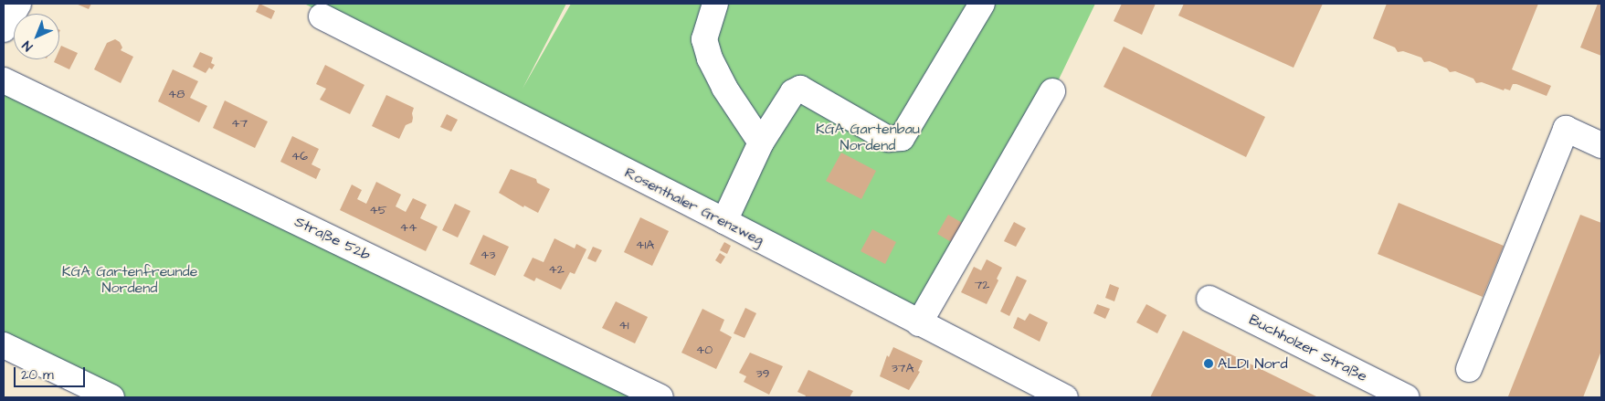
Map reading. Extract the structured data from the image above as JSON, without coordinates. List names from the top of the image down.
{
  "streets": {
    "street": ["Rosenthaler Grenzweg", "Straße 52b", "Buchholzer Straße"]
  },
  "parks": ["KGA Gartenbau Nordend", "KGA Gartenfreunde Nordend"],
  "places": ["ALDI Nord"],
  "house_numbers": [
    "48",
    "47",
    "46",
    "45",
    "44",
    "41A",
    "43",
    "42",
    "72",
    "41",
    "40",
    "37A",
    "39"
  ],
  "scale_bar": "20 m",
  "north": "bottom left"
}
